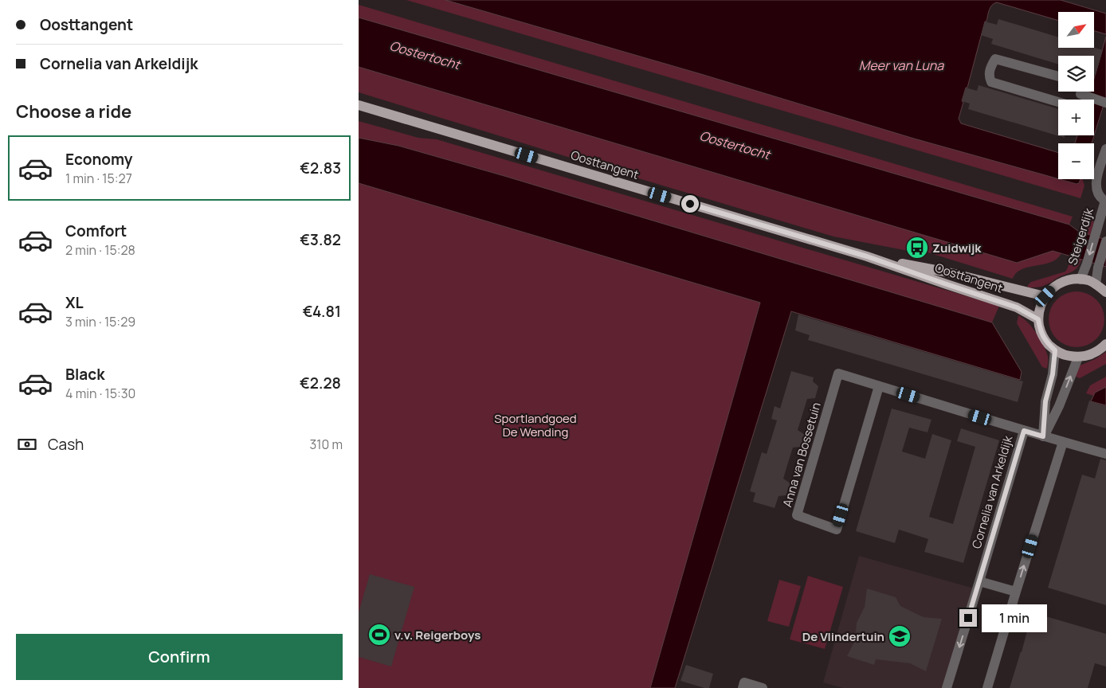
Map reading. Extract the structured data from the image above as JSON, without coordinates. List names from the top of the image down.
{
  "streets": {
    "main road": ["Oosttangent"],
    "street": ["Steigerdijk", "Anna van Bossetuin", "Cornelia van Arkeldijk"]
  },
  "crossings": [
    ["Anna van Bossetuin", "Cornelia van Arkeldijk"]
  ],
  "water": ["Oostertocht", "Meer van Luna"],
  "parks": ["Sportlandgoed De Wending"],
  "places": {
    "bus stop": ["Zuidwijk"],
    "sports": ["v.v. Reigerboys"],
    "school or university": ["De Vlindertuin"]
  },
  "north": "top right",
  "page": {
    "banner": ["Oosttangent", "Cornelia van Arkeldijk"],
    "map_buttons": ["+", "−"],
    "heading": "Choose a ride",
    "list": [
      {
        "name": "Economy",
        "note": "1 min · 15:27",
        "value": "€2.83"
      },
      {
        "name": "Comfort",
        "note": "2 min · 15:28",
        "value": "€3.82"
      },
      {
        "name": "XL",
        "note": "3 min · 15:29",
        "value": "€4.81"
      },
      {
        "name": "Black",
        "note": "4 min · 15:30",
        "value": "€2.28"
      }
    ],
    "pay": ["Cash", "310 m"],
    "bubble": "1 min",
    "buttons": "Confirm"
  }
}
